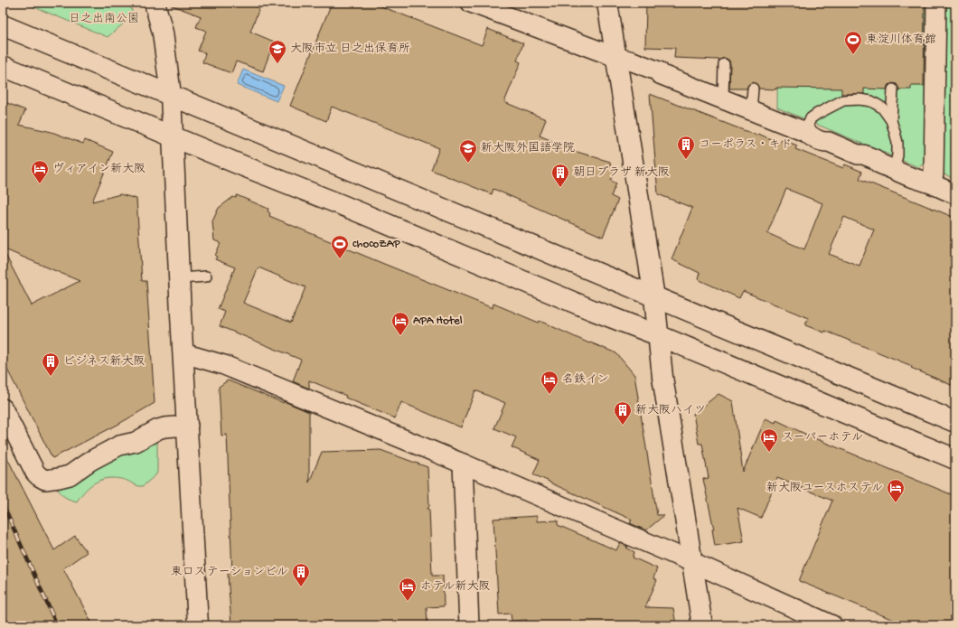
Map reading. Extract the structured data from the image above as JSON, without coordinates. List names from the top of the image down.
{
  "parks": ["日之出南公園"],
  "places": {
    "sports": ["東淀川体育館", "chocoZAP"],
    "school or university": ["大阪市立 日之出保育所", "新大阪外国語学院"],
    "building": [
      "コーポラス・キド",
      "朝日プラザ 新大阪",
      "ビジネス新大阪",
      "新大阪ハイツ",
      "東口ステーションビル"
    ],
    "hotel": [
      "ヴィアイン新大阪",
      "APA Hotel",
      "名鉄イン",
      "スーパーホテル",
      "新大阪ユースホステル",
      "ホテル新大阪"
    ]
  }
}
